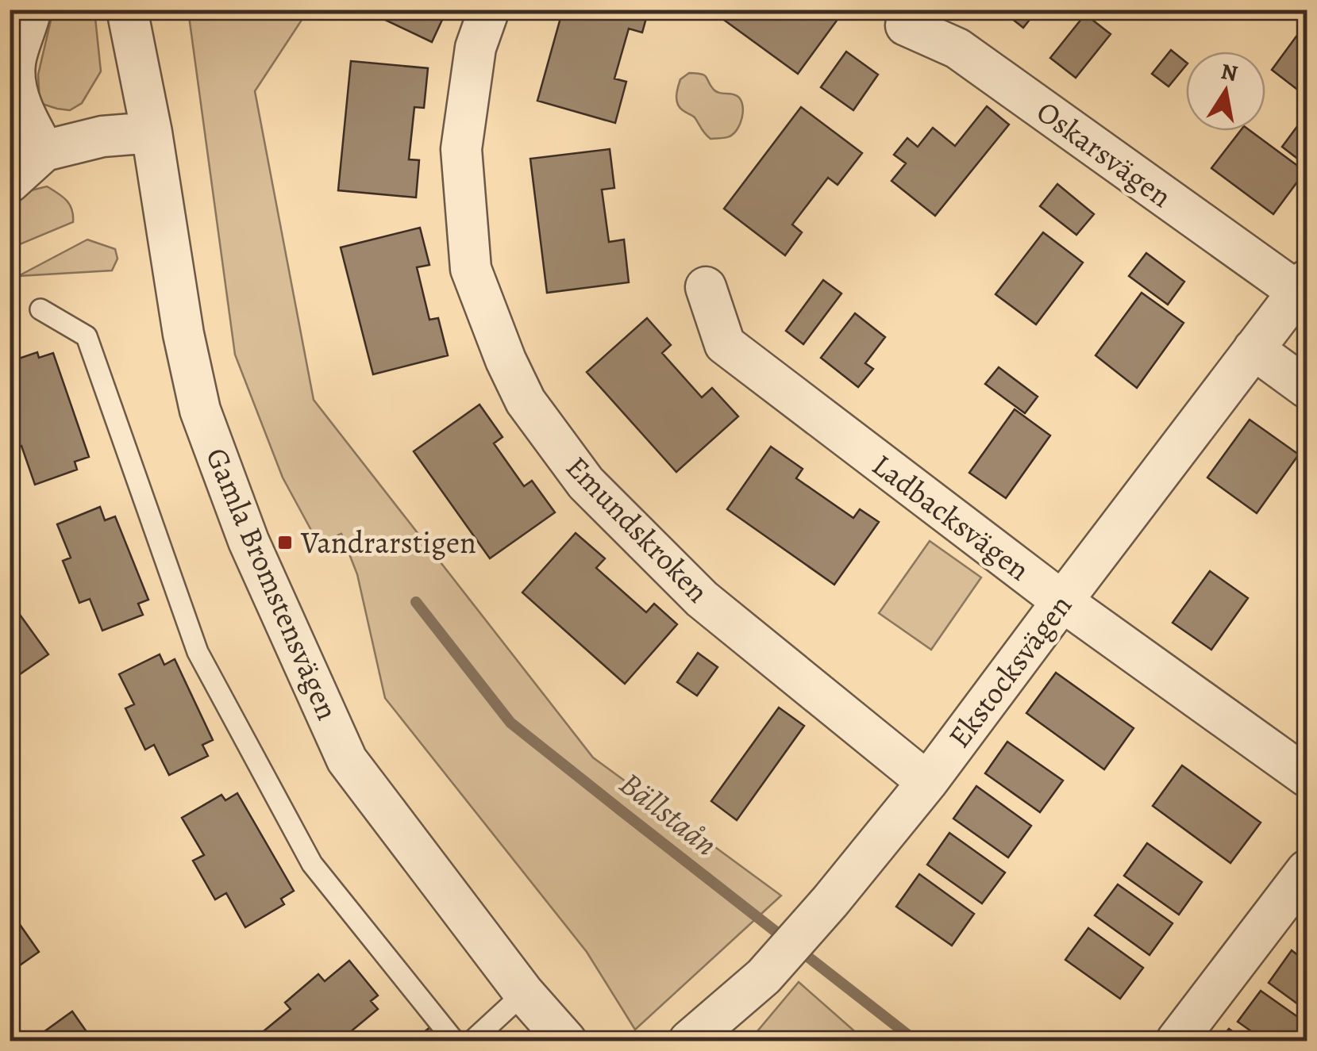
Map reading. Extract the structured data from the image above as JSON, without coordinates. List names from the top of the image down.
{
  "streets": {
    "street": [
      "Oskarsvägen",
      "Ladbacksvägen",
      "Emundskroken",
      "Gamla Bromstensvägen",
      "Ekstocksvägen"
    ]
  },
  "crossings": [
    ["Oskarsvägen", "Ekstocksvägen"],
    ["Ladbacksvägen", "Ekstocksvägen"],
    ["Emundskroken", "Ekstocksvägen"]
  ],
  "water": ["Bällstaån"],
  "places": {
    "transit": ["Vandrarstigen"]
  },
  "north": "top"
}
